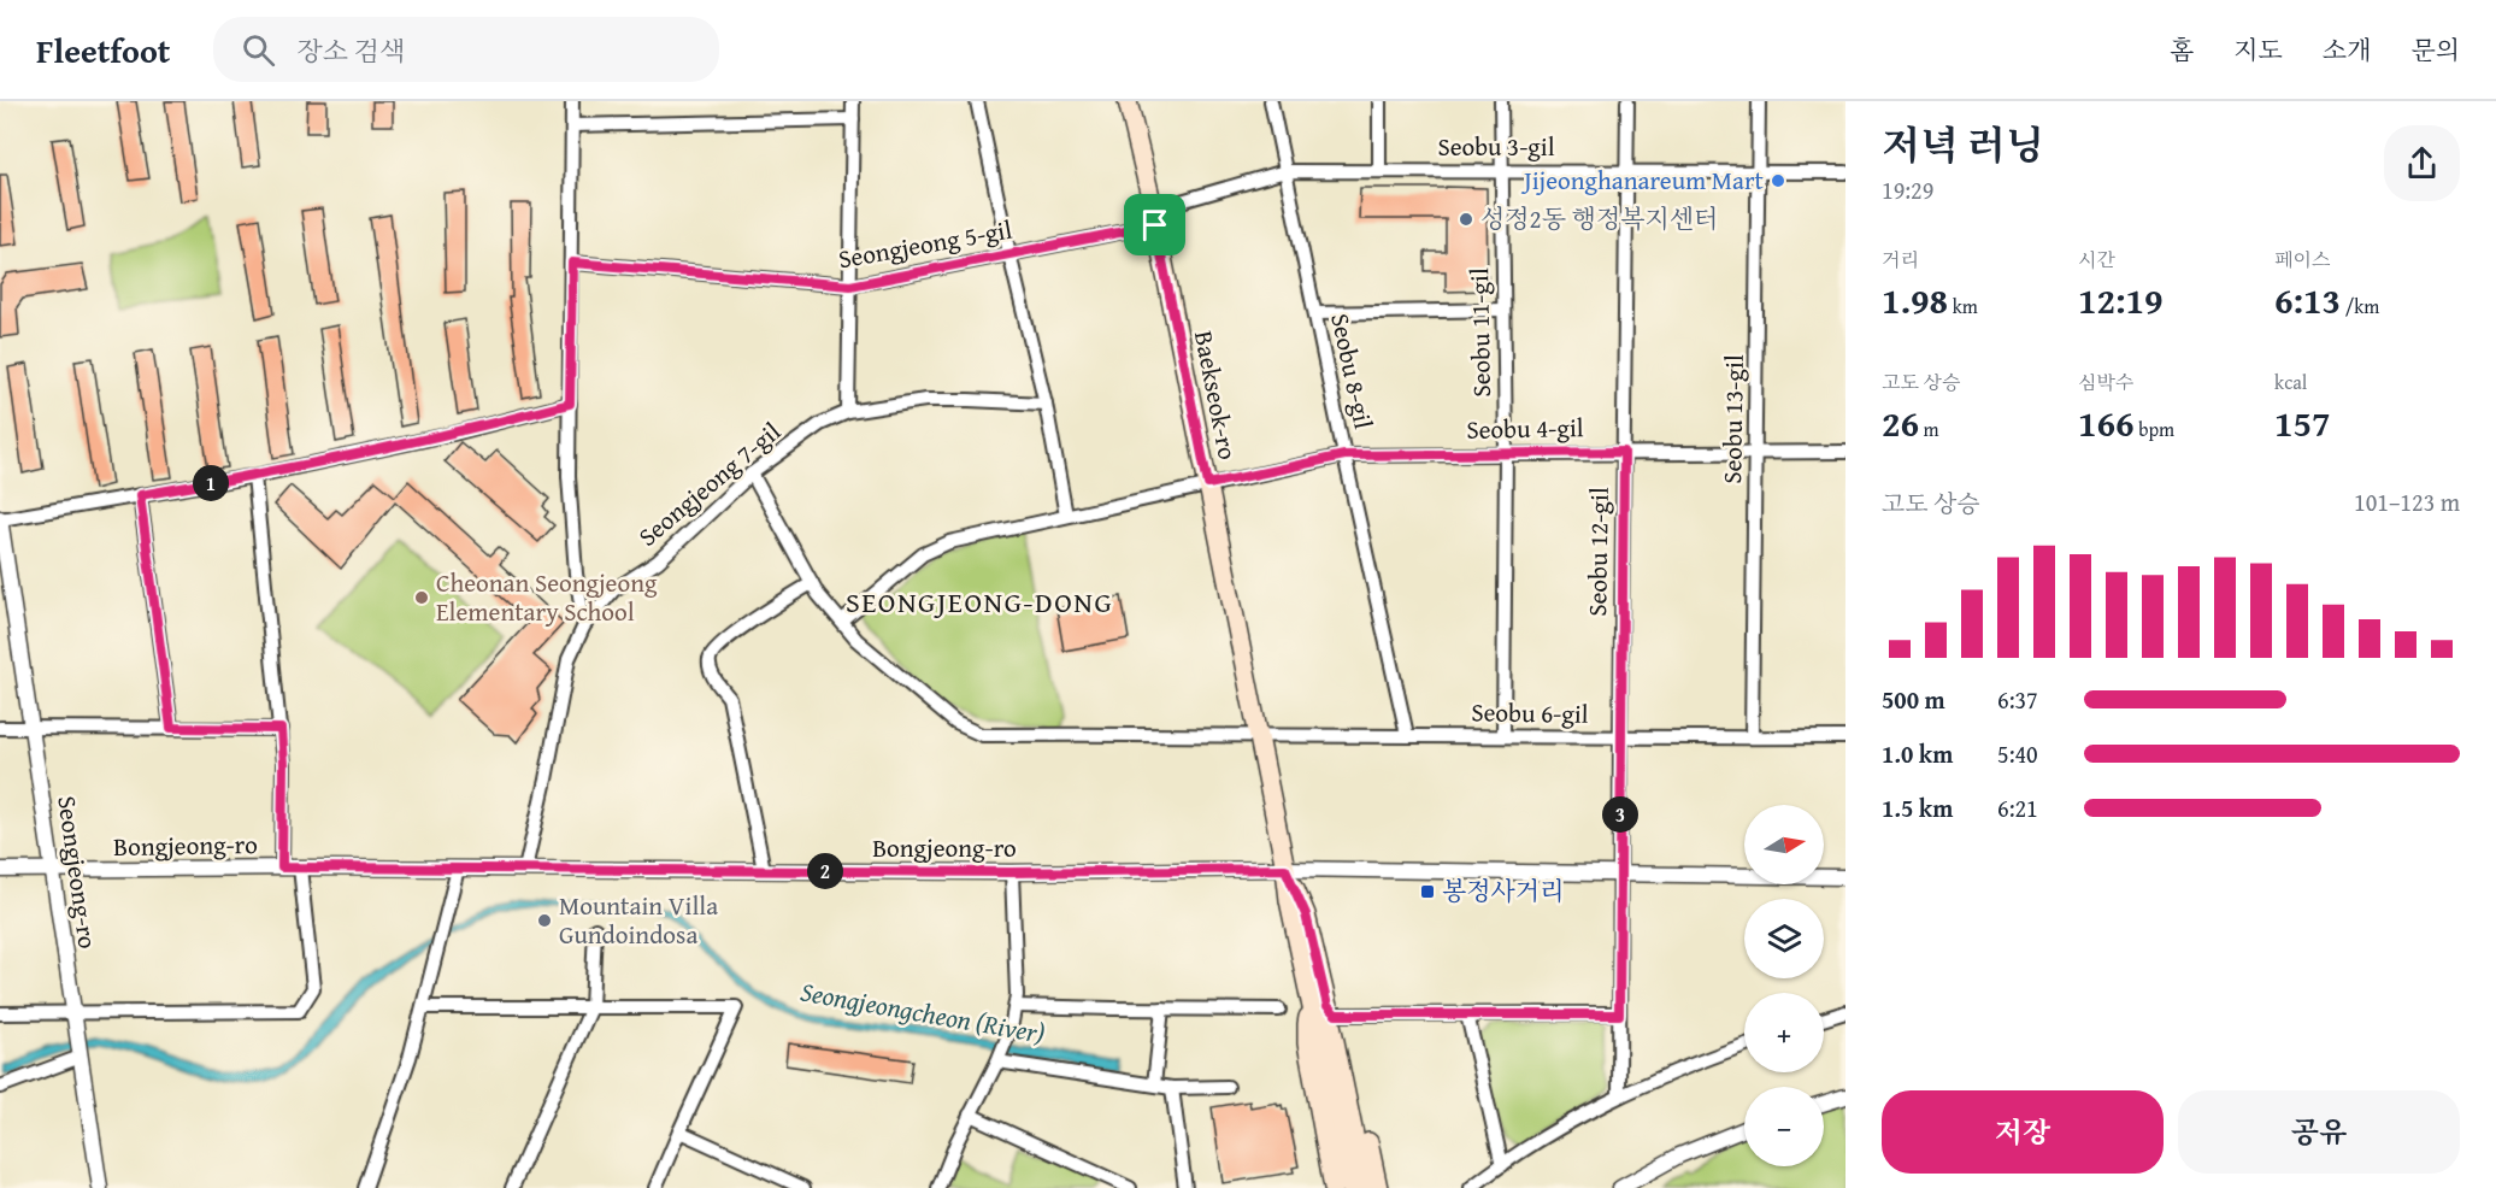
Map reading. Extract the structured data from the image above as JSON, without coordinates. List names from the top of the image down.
{
  "streets": {
    "main road": ["Baekseok-ro"],
    "street": [
      "Seobu 3-gil",
      "Seongjeong 5-gil",
      "Seobu 11-gil",
      "Seobu 8-gil",
      "Seobu 13-gil",
      "Seobu 4-gil",
      "Seongjeong 7-gil",
      "Seobu 12-gil",
      "Seobu 6-gil",
      "Bongjeong-ro",
      "Seongjeong-ro"
    ]
  },
  "crossings": [
    ["Seobu 3-gil", "Seongjeong 5-gil"],
    ["Seobu 3-gil", "Seobu 11-gil"],
    ["Seobu 3-gil", "Seobu 8-gil"],
    ["Seobu 3-gil", "Baekseok-ro"],
    ["Seobu 3-gil", "Seobu 13-gil"],
    ["Seobu 3-gil", "Seobu 12-gil"],
    ["Seongjeong 5-gil", "Baekseok-ro"],
    ["Seobu 11-gil", "Seobu 4-gil"],
    ["Seobu 11-gil", "Seobu 6-gil"],
    ["Seobu 8-gil", "Seobu 4-gil"],
    ["Seobu 8-gil", "Seobu 6-gil"],
    ["Baekseok-ro", "Seobu 4-gil"],
    ["Baekseok-ro", "Seobu 6-gil"],
    ["Baekseok-ro", "Bongjeong-ro"],
    ["Seobu 13-gil", "Seobu 4-gil"],
    ["Seobu 13-gil", "Seobu 6-gil"],
    ["Seobu 4-gil", "Seobu 12-gil"],
    ["Seobu 4-gil", "Seobu 6-gil"],
    ["Seongjeong 7-gil", "Seobu 6-gil"],
    ["Seongjeong 7-gil", "Bongjeong-ro"],
    ["Seobu 12-gil", "Seobu 6-gil"],
    ["Seobu 12-gil", "Bongjeong-ro"],
    ["Bongjeong-ro", "Seongjeong-ro"]
  ],
  "districts": ["SEONGJEONG-DONG"],
  "water": ["Seongjeongcheon (River)"],
  "places": {
    "other": [
      "Jijeonghanareum Mart",
      "성정2동 행정복지센터",
      "Cheonan Seongjeong Elementary School",
      "Mountain Villa Gundoindosa"
    ],
    "transit": ["봉정사거리"]
  },
  "north": "right",
  "page": {
    "header": "Fleetfoot",
    "search": "장소 검색",
    "nav": [
      "홈",
      "지도",
      "소개",
      "문의"
    ],
    "heading": ["저녁 러닝", "19:29"],
    "stats": [
      ["거리", "1.98 km"],
      ["시간", "12:19"],
      ["페이스", "6:13 /km"],
      ["고도 상승", "26 m"],
      ["심박수", "166 bpm"],
      ["kcal", "157"]
    ],
    "pins": ["1", "3", "2"],
    "chart": ["고도 상승", "101–123 m"],
    "list": [
      {
        "name": "500 m",
        "note": "6:37"
      },
      {
        "name": "1.0 km",
        "note": "5:40"
      },
      {
        "name": "1.5 km",
        "note": "6:21"
      }
    ],
    "map_buttons": ["+", "−"],
    "buttons": ["저장", "공유"]
  }
}
